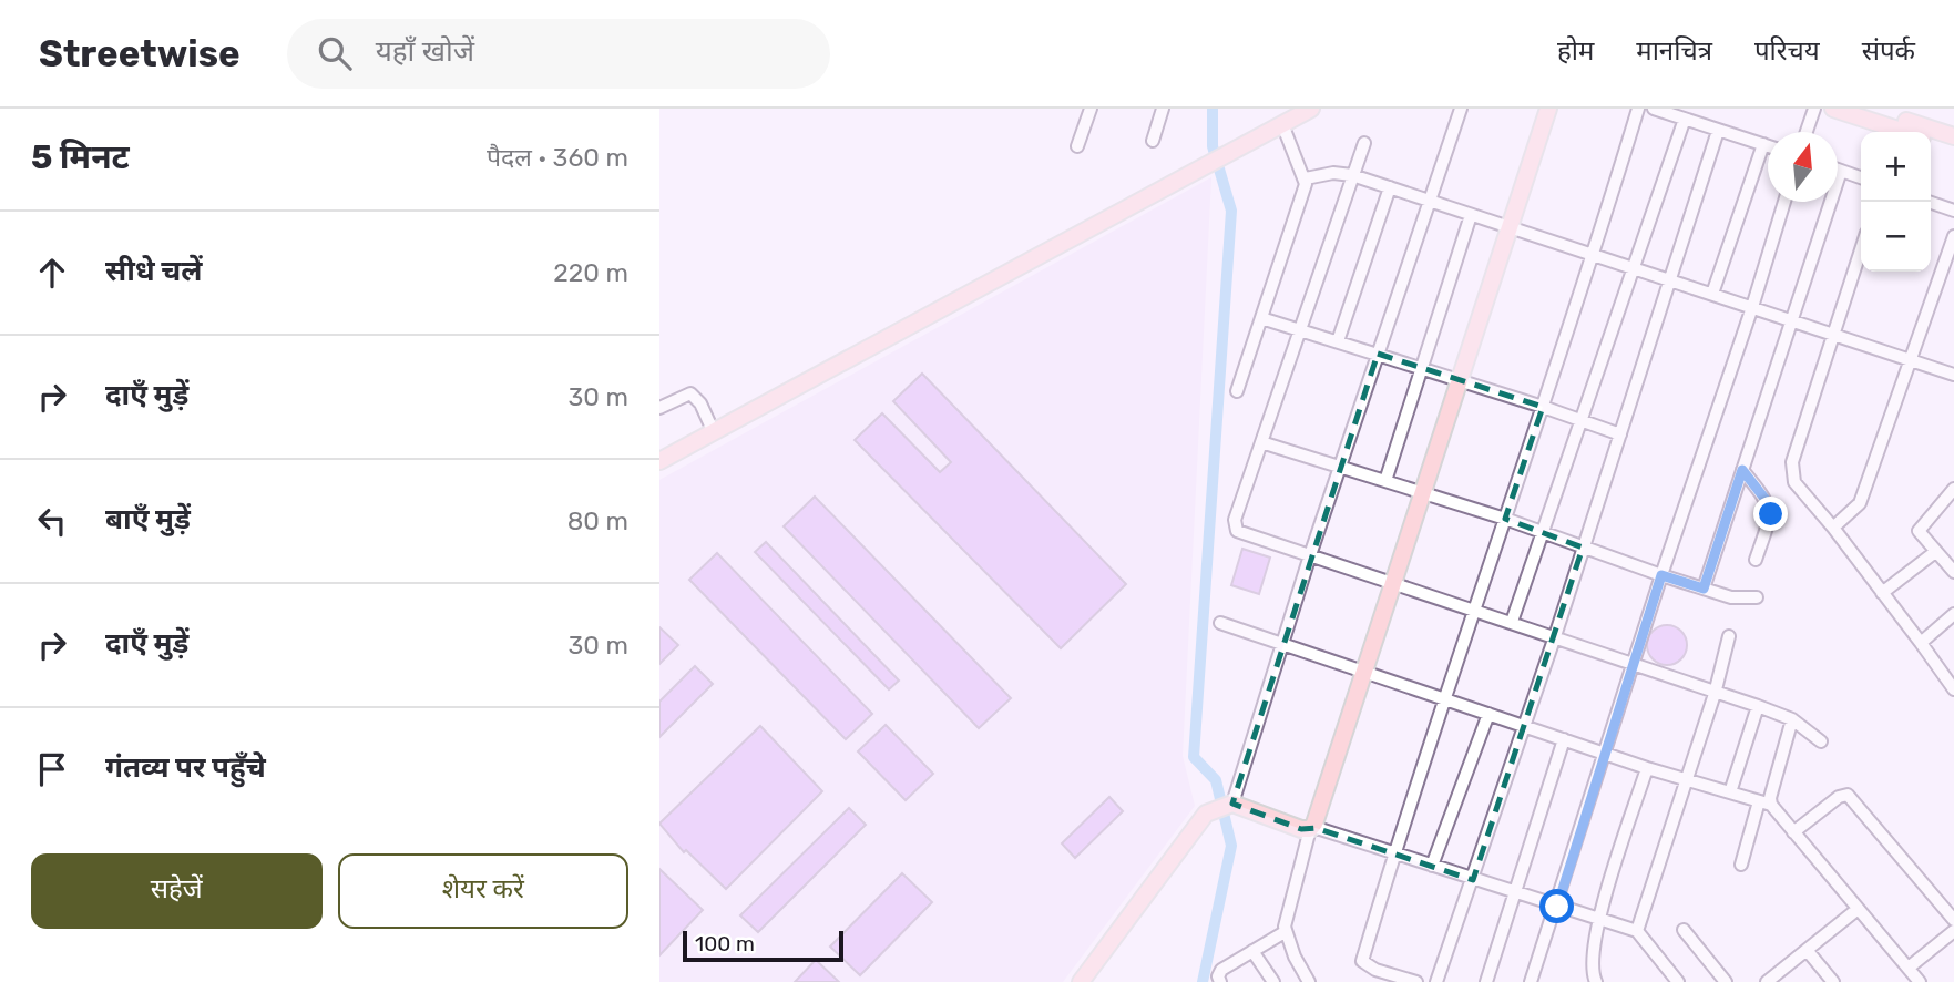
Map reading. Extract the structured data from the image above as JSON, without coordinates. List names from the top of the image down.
{
  "scale_bar": "100 m",
  "north": "top",
  "page": {
    "header": "Streetwise",
    "search": "यहाँ खोजें",
    "nav": [
      "होम",
      "मानचित्र",
      "परिचय",
      "संपर्क"
    ],
    "heading": ["5 मिनट", "पैदल · 360 m"],
    "map_buttons": ["+", "−"],
    "list": [
      ["सीधे चलें", "220 m"],
      ["दाएँ मुड़ें", "30 m"],
      ["बाएँ मुड़ें", "80 m"],
      ["दाएँ मुड़ें", "30 m"],
      "गंतव्य पर पहुँचे"
    ],
    "buttons": ["सहेजें", "शेयर करें"],
    "scale": "100 m"
  }
}
